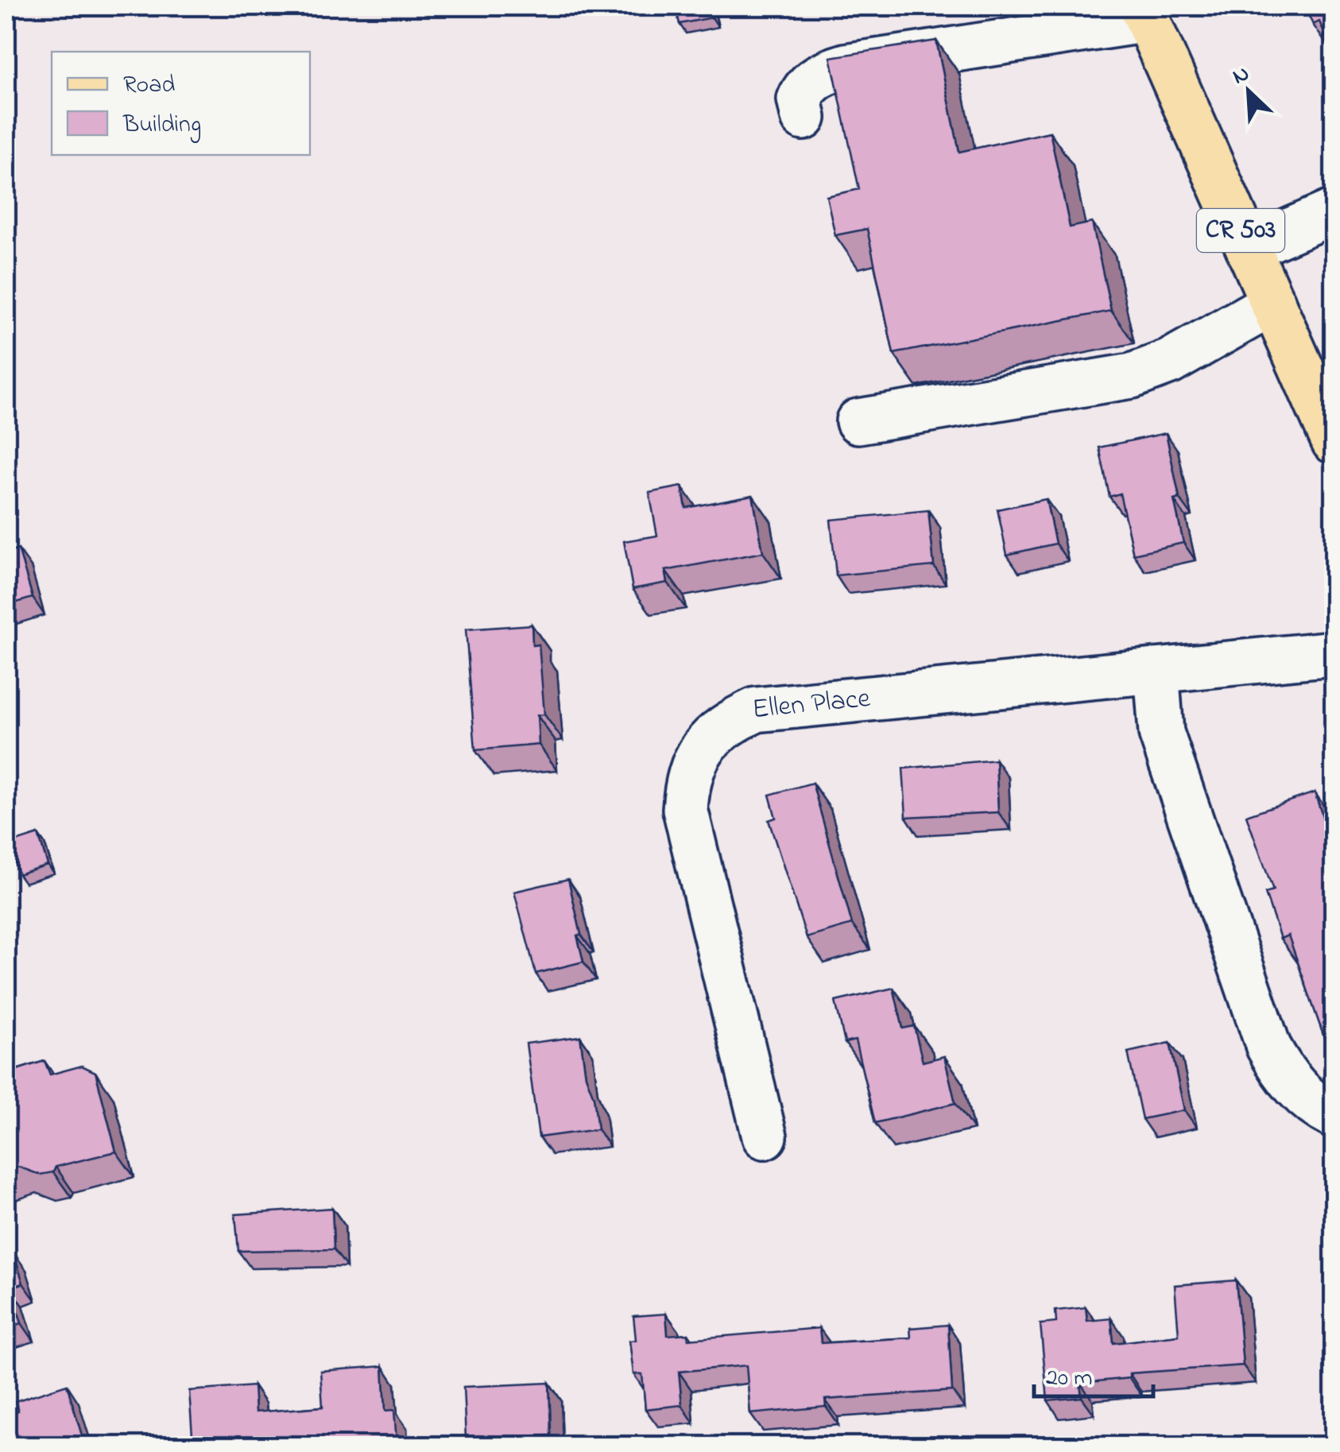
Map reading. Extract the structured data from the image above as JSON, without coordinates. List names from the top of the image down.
{
  "streets": {
    "main road": ["CR 503"],
    "street": ["Ellen Place"]
  },
  "legend": ["Road", "Building"],
  "scale_bar": "20 m",
  "north": "top left"
}
